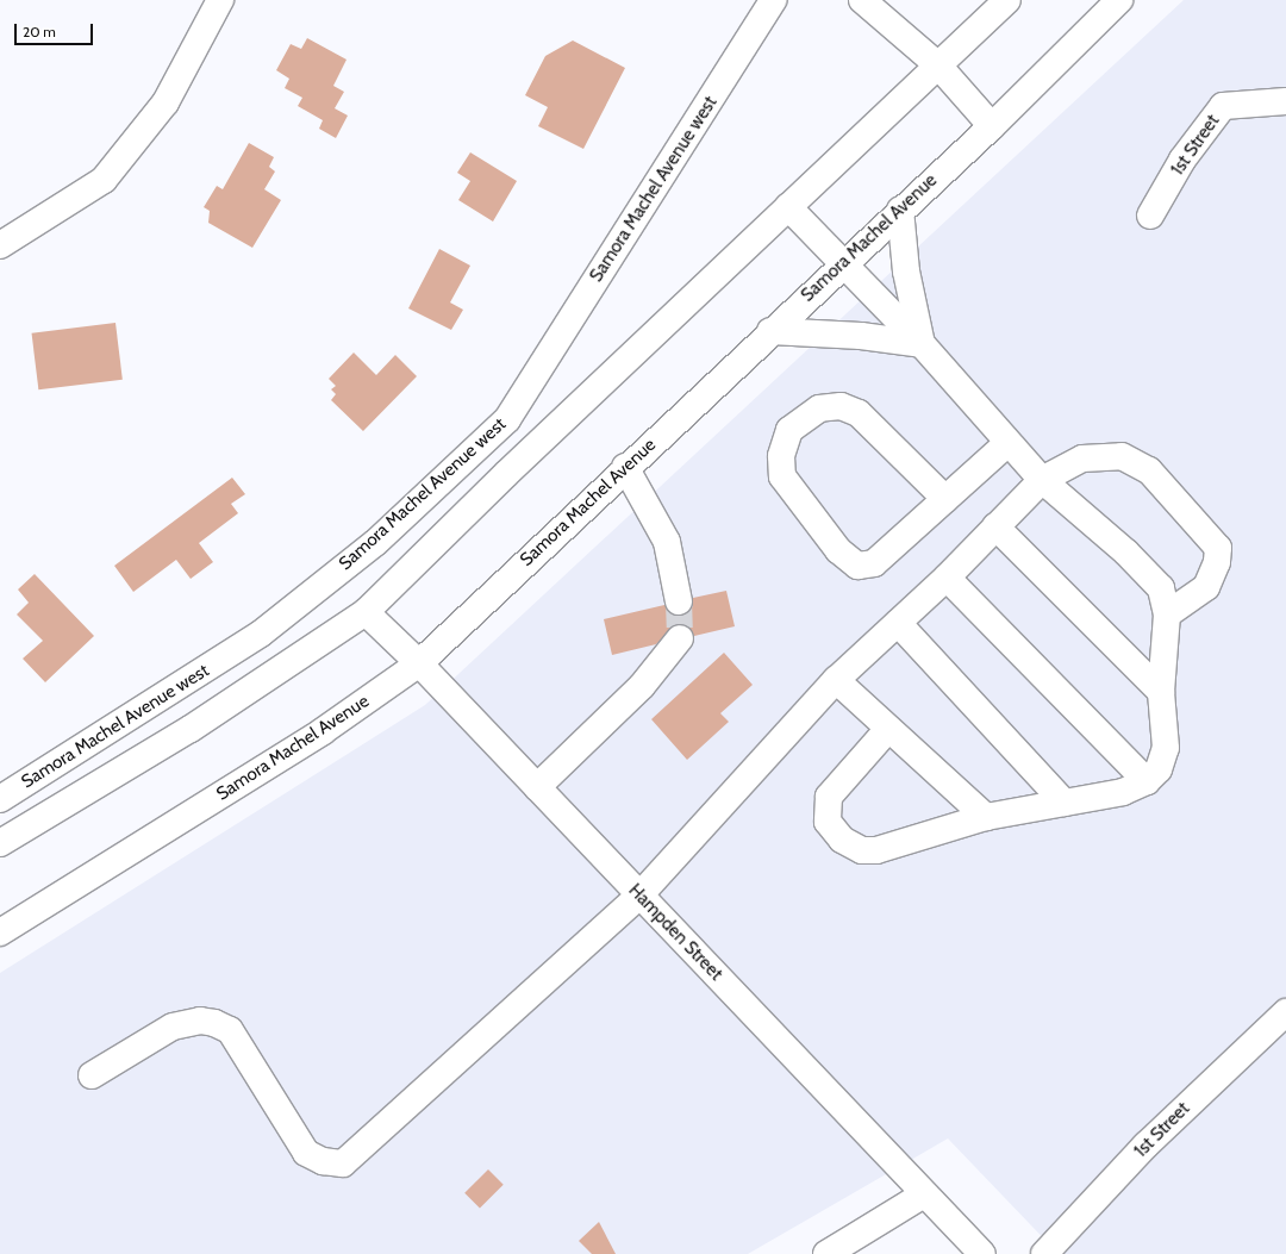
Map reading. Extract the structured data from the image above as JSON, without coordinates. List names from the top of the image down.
{
  "streets": {
    "main road": [
      "1st Street",
      "Samora Machel Avenue west",
      "Samora Machel Avenue",
      "Hampden Street"
    ]
  },
  "crossings": [
    ["Samora Machel Avenue", "Hampden Street"]
  ],
  "scale_bar": "20 m"
}
